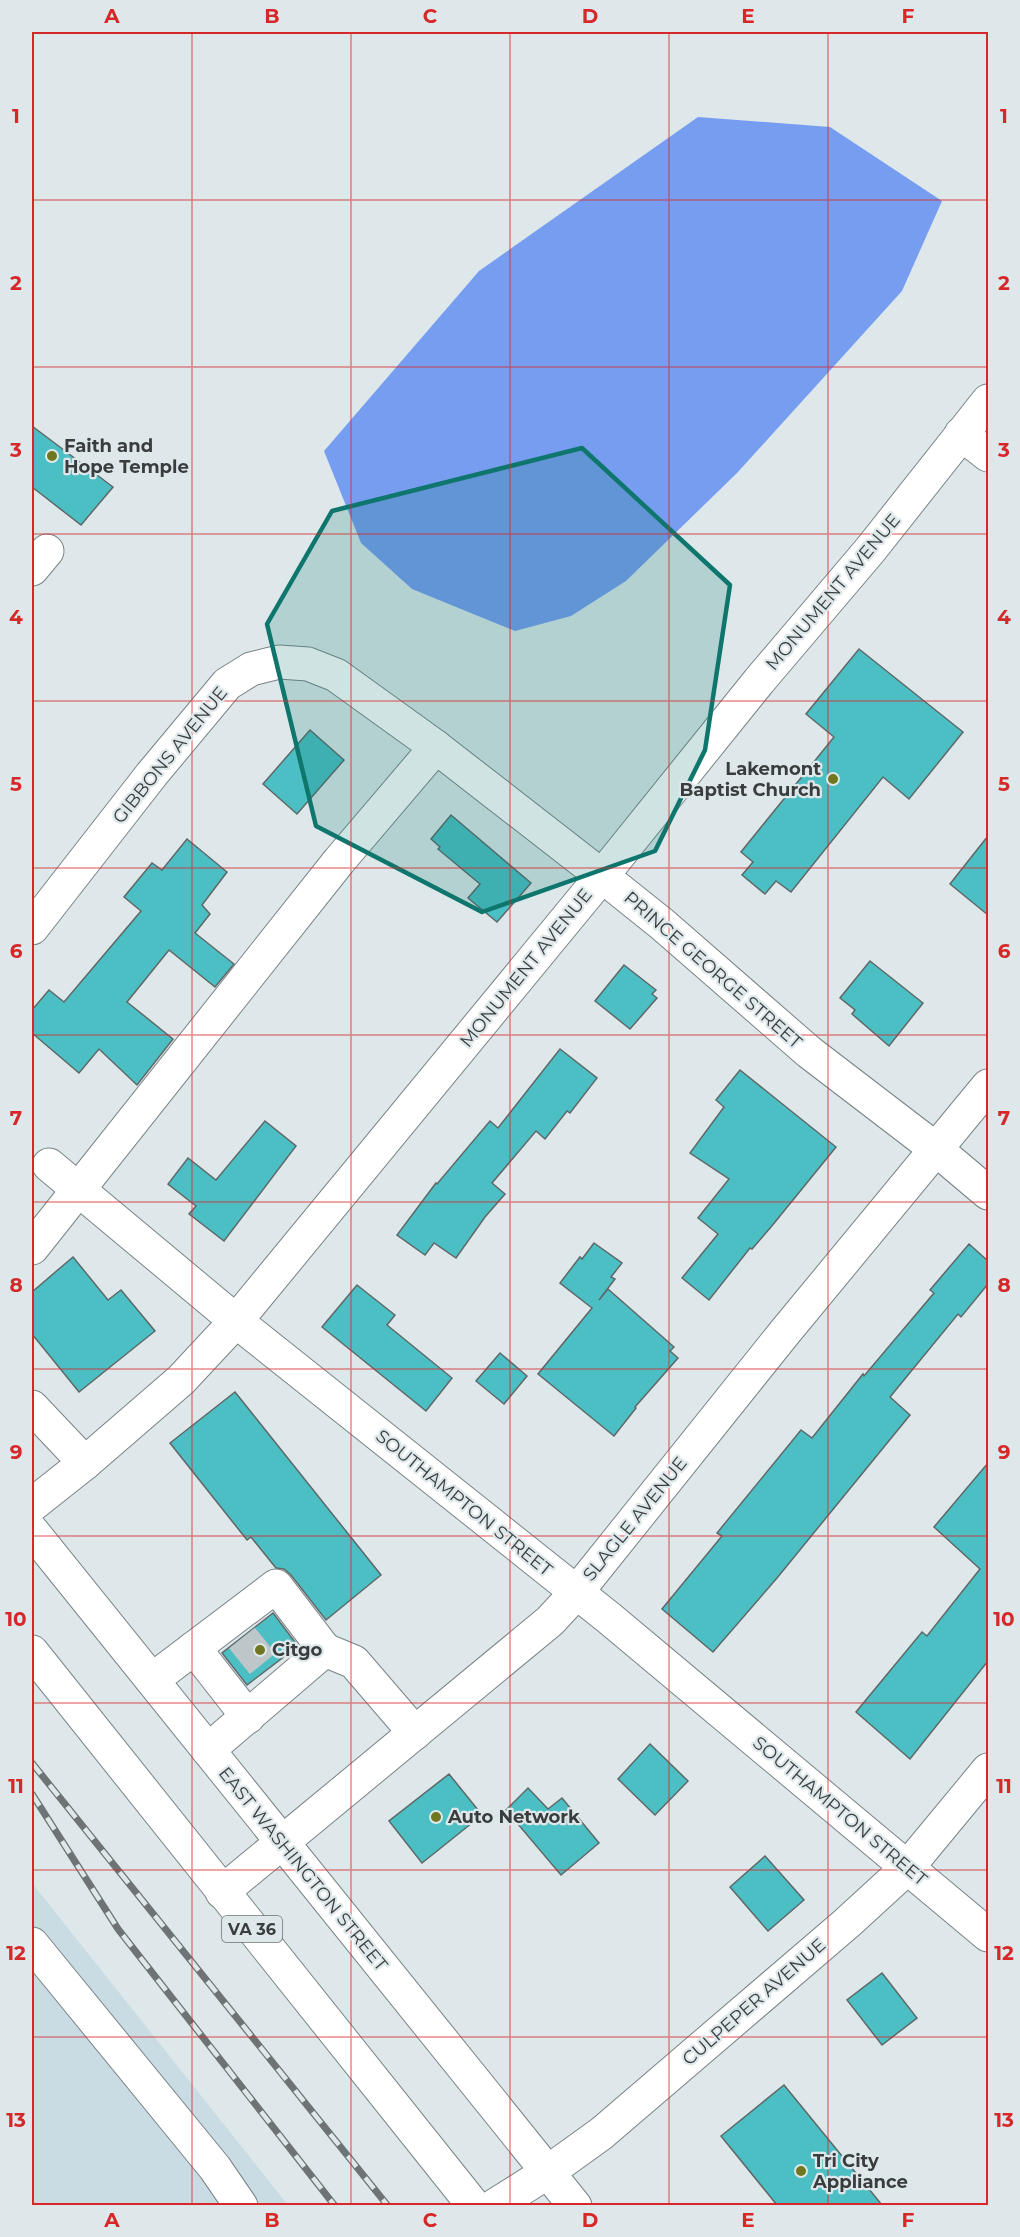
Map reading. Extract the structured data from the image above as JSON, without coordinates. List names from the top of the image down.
{
  "streets": {
    "main road": [
      "MONUMENT AVENUE",
      "GIBBONS AVENUE",
      "PRINCE GEORGE STREET",
      "SOUTHAMPTON STREET",
      "SLAGLE AVENUE",
      "EAST WASHINGTON STREET",
      "VA 36",
      "CULPEPER AVENUE"
    ]
  },
  "crossings": [
    ["MONUMENT AVENUE", "PRINCE GEORGE STREET"],
    ["MONUMENT AVENUE", "SOUTHAMPTON STREET"],
    ["GIBBONS AVENUE", "PRINCE GEORGE STREET"],
    ["PRINCE GEORGE STREET", "SLAGLE AVENUE"],
    ["SOUTHAMPTON STREET", "SLAGLE AVENUE"],
    ["SOUTHAMPTON STREET", "CULPEPER AVENUE"],
    ["SLAGLE AVENUE", "EAST WASHINGTON STREET"],
    ["SLAGLE AVENUE", "VA 36"],
    ["EAST WASHINGTON STREET", "CULPEPER AVENUE"]
  ],
  "places": [
    "Faith and Hope Temple",
    "Lakemont Baptist Church",
    "Citgo",
    "Auto Network",
    "Tri City Appliance"
  ],
  "grid": {
    "columns": [
      "A",
      "B",
      "C",
      "D",
      "E",
      "F"
    ],
    "rows": [
      "1",
      "2",
      "3",
      "4",
      "5",
      "6",
      "7",
      "8",
      "9",
      "10",
      "11",
      "12",
      "13"
    ]
  }
}
